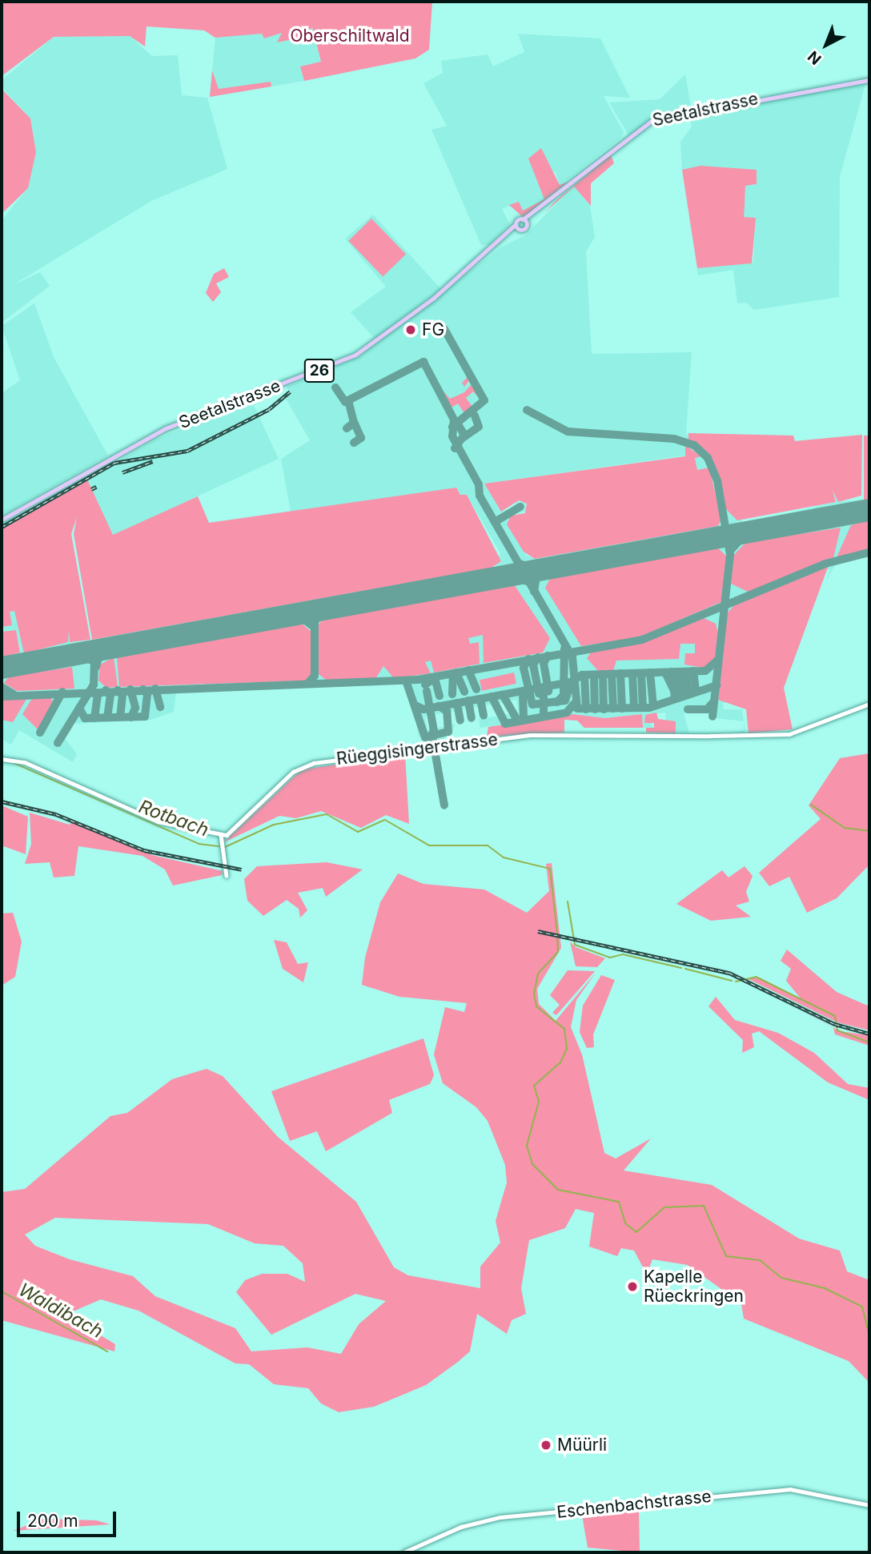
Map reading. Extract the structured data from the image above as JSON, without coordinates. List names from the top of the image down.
{
  "streets": {
    "main road": [
      "Seetalstrasse",
      "26",
      "Rüeggisingerstrasse",
      "Eschenbachstrasse"
    ]
  },
  "water": ["Rotbach", "Waldibach"],
  "parks": ["Oberschiltwald"],
  "places": ["FG", "Kapelle Rüeckringen", "Müürli"],
  "scale_bar": "200 m",
  "north": "bottom left"
}
